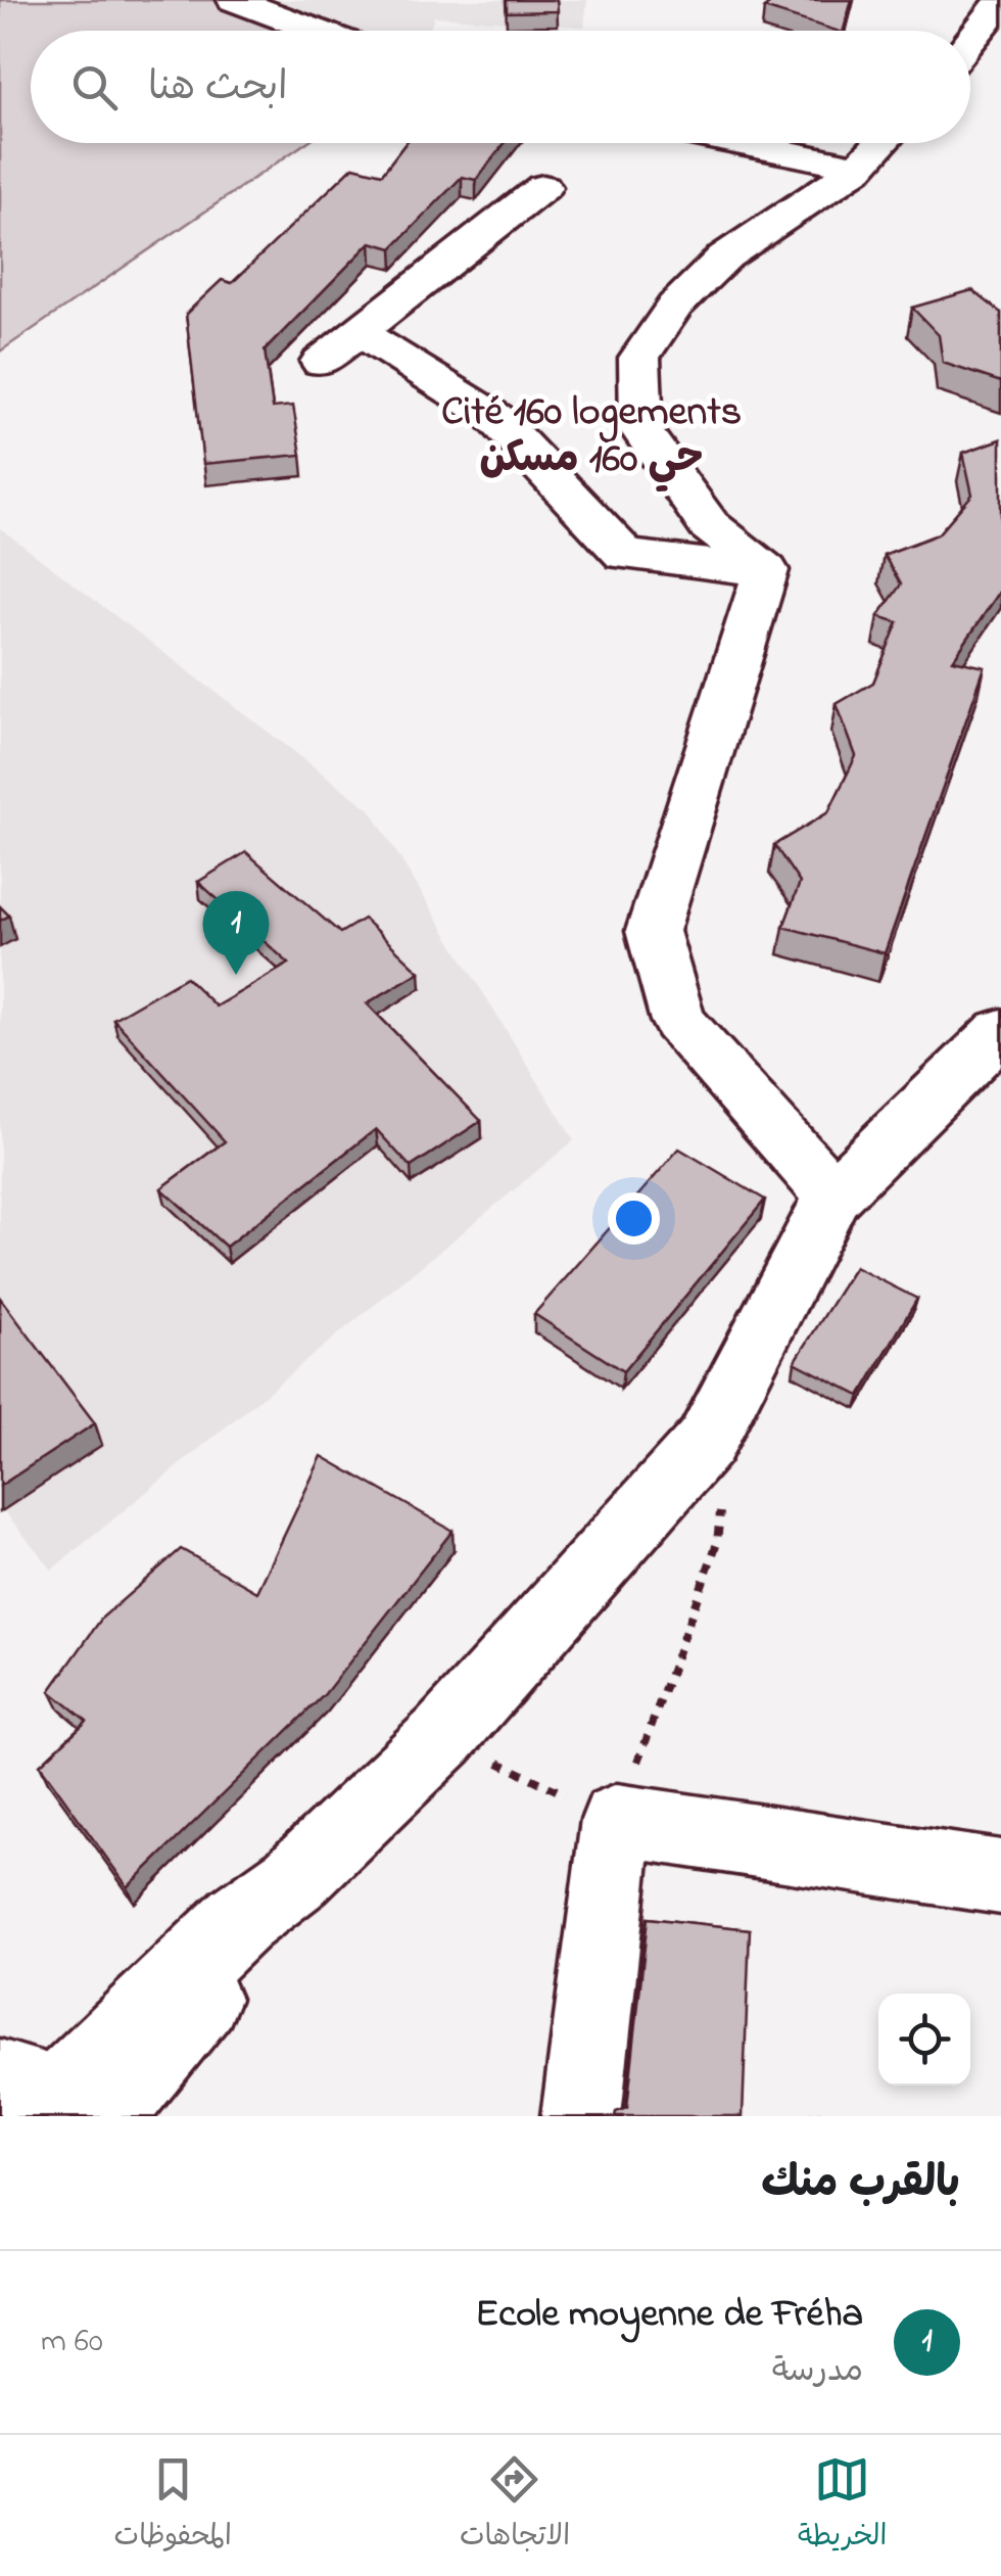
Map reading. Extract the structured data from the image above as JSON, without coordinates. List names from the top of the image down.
{
  "districts": ["Cité 160 logements حي 160 مسكن"],
  "page": {
    "search": "ابحث هنا",
    "pins": "1",
    "heading": "بالقرب منك",
    "list": [
      {
        "mark": "1",
        "name": "Ecole moyenne de Fréha",
        "note": "مدرسة",
        "value": "60 m"
      }
    ],
    "nav": ["الخريطة", "الاتجاهات", "المحفوظات"]
  }
}
